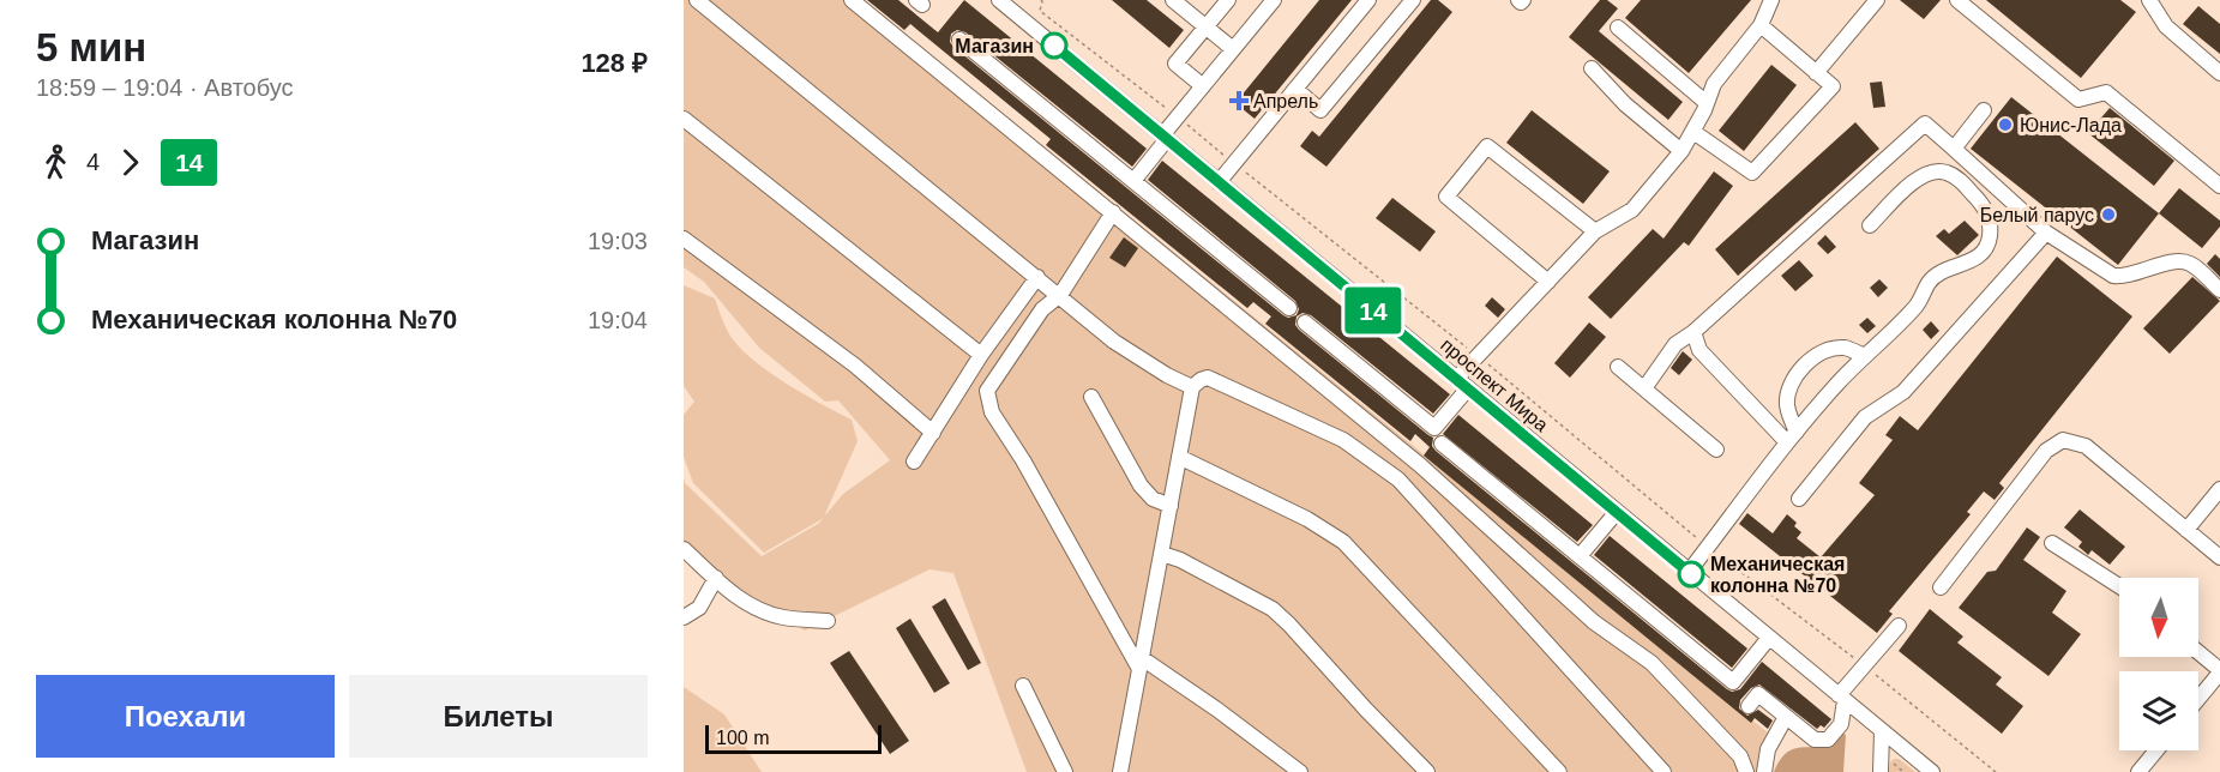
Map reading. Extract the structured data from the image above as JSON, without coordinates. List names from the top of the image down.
{
  "streets": {
    "street": ["проспект Мира"]
  },
  "places": {
    "other": [
      "Магазин",
      "Юнис-Лада",
      "Белый парус",
      "Механическая колонна №70"
    ],
    "health": ["Апрель"]
  },
  "lines": ["bus line 14"],
  "scale_bar": "100 m",
  "north": "bottom",
  "page": {
    "heading": ["5 мин", "18:59 – 19:04 · Автобус", "128 ₽"],
    "on_map": "14",
    "legs": ["4", "14"],
    "list": [
      {
        "name": "Магазин",
        "value": "19:03"
      },
      {
        "name": "Механическая колонна №70",
        "value": "19:04"
      }
    ],
    "buttons": ["Поехали", "Билеты"],
    "scale": "100 m"
  }
}
